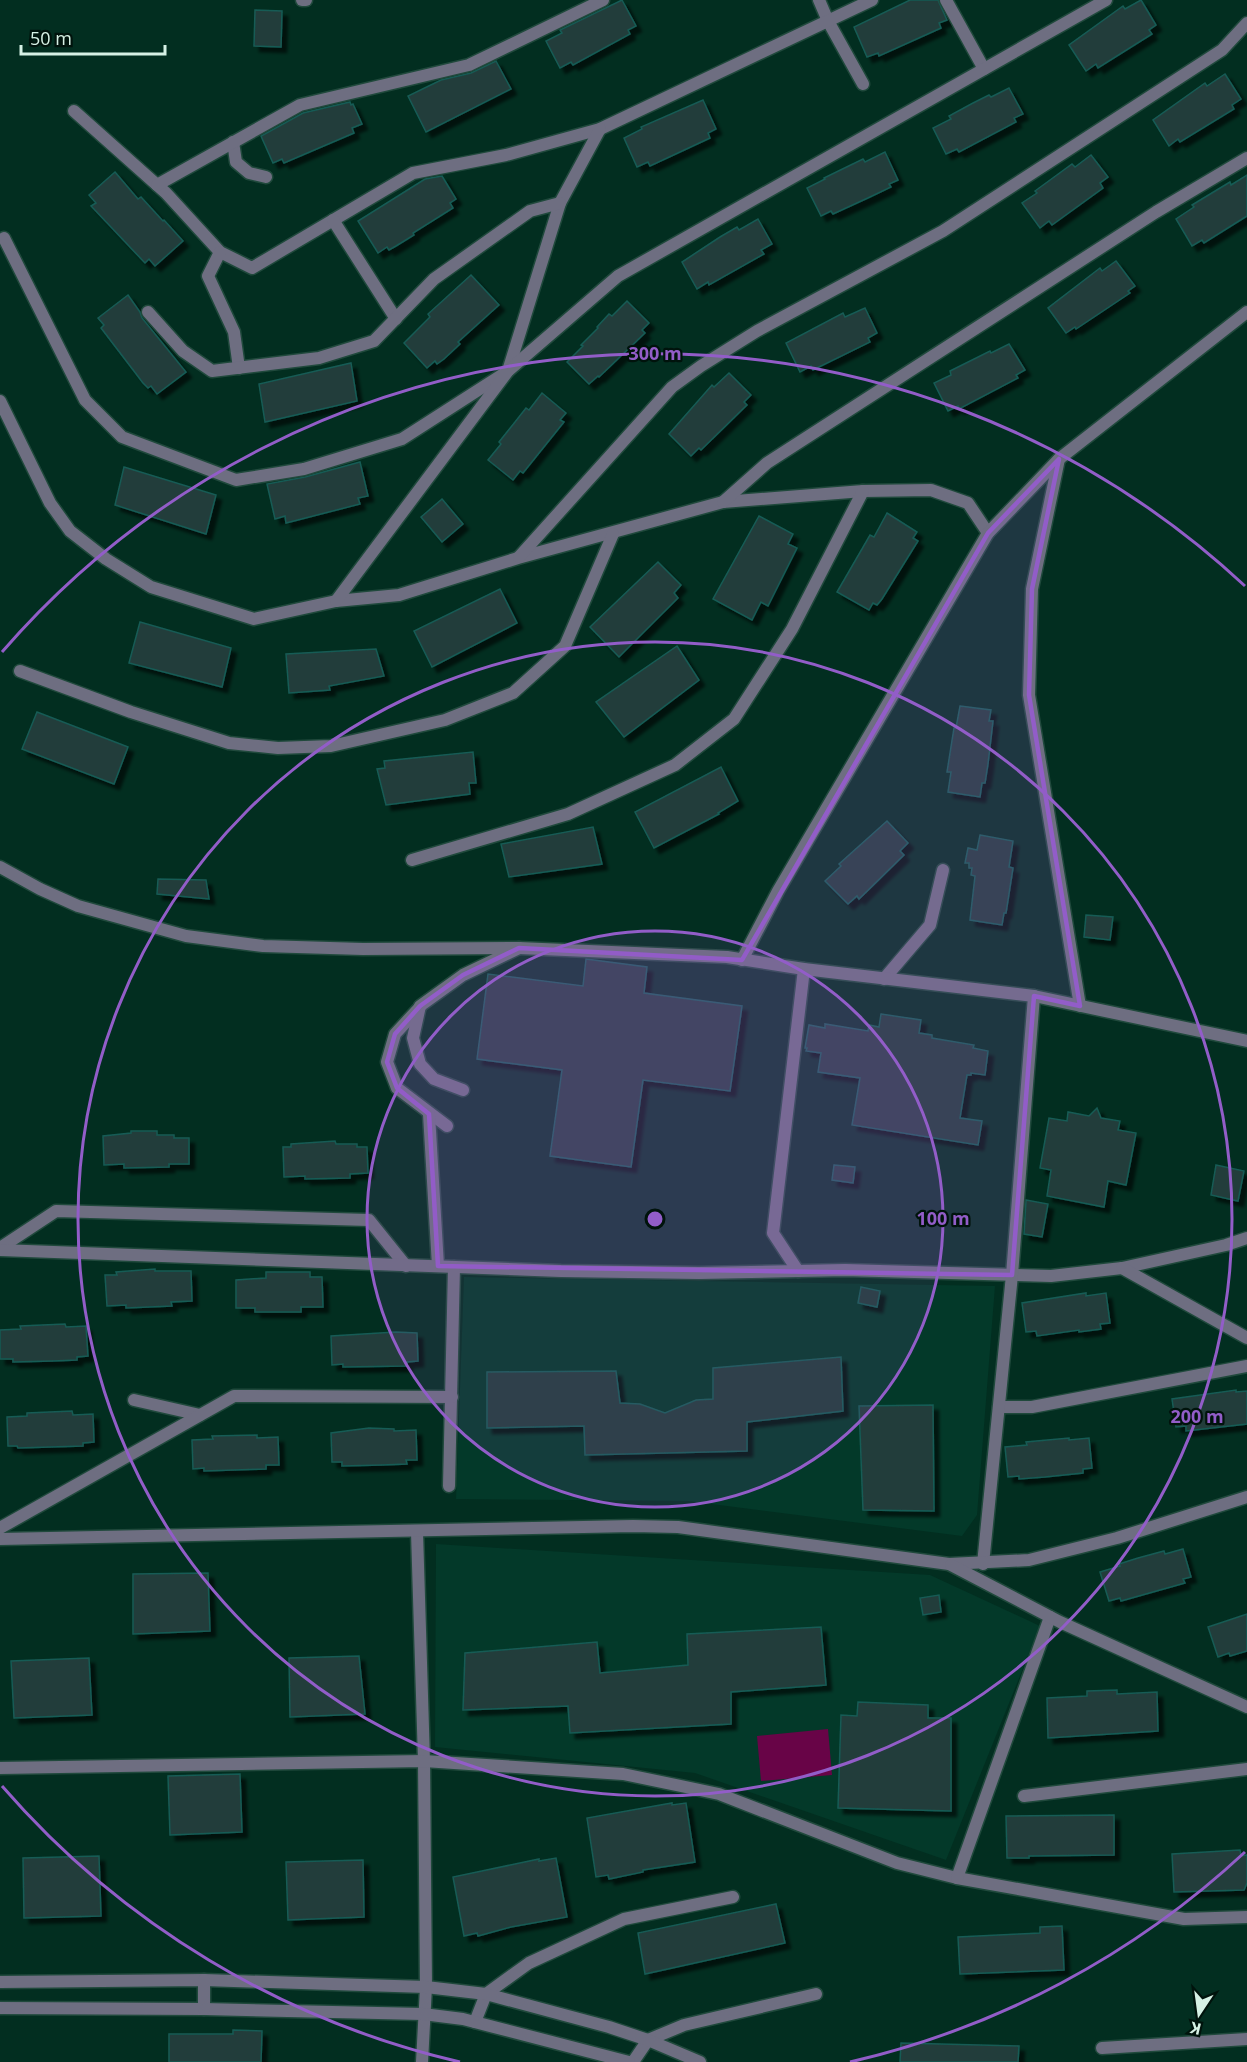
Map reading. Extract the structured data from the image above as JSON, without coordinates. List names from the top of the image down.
{
  "scale_bar": "50 m",
  "north": "bottom",
  "rings": ["300 m", "100 m", "200 m"]
}
